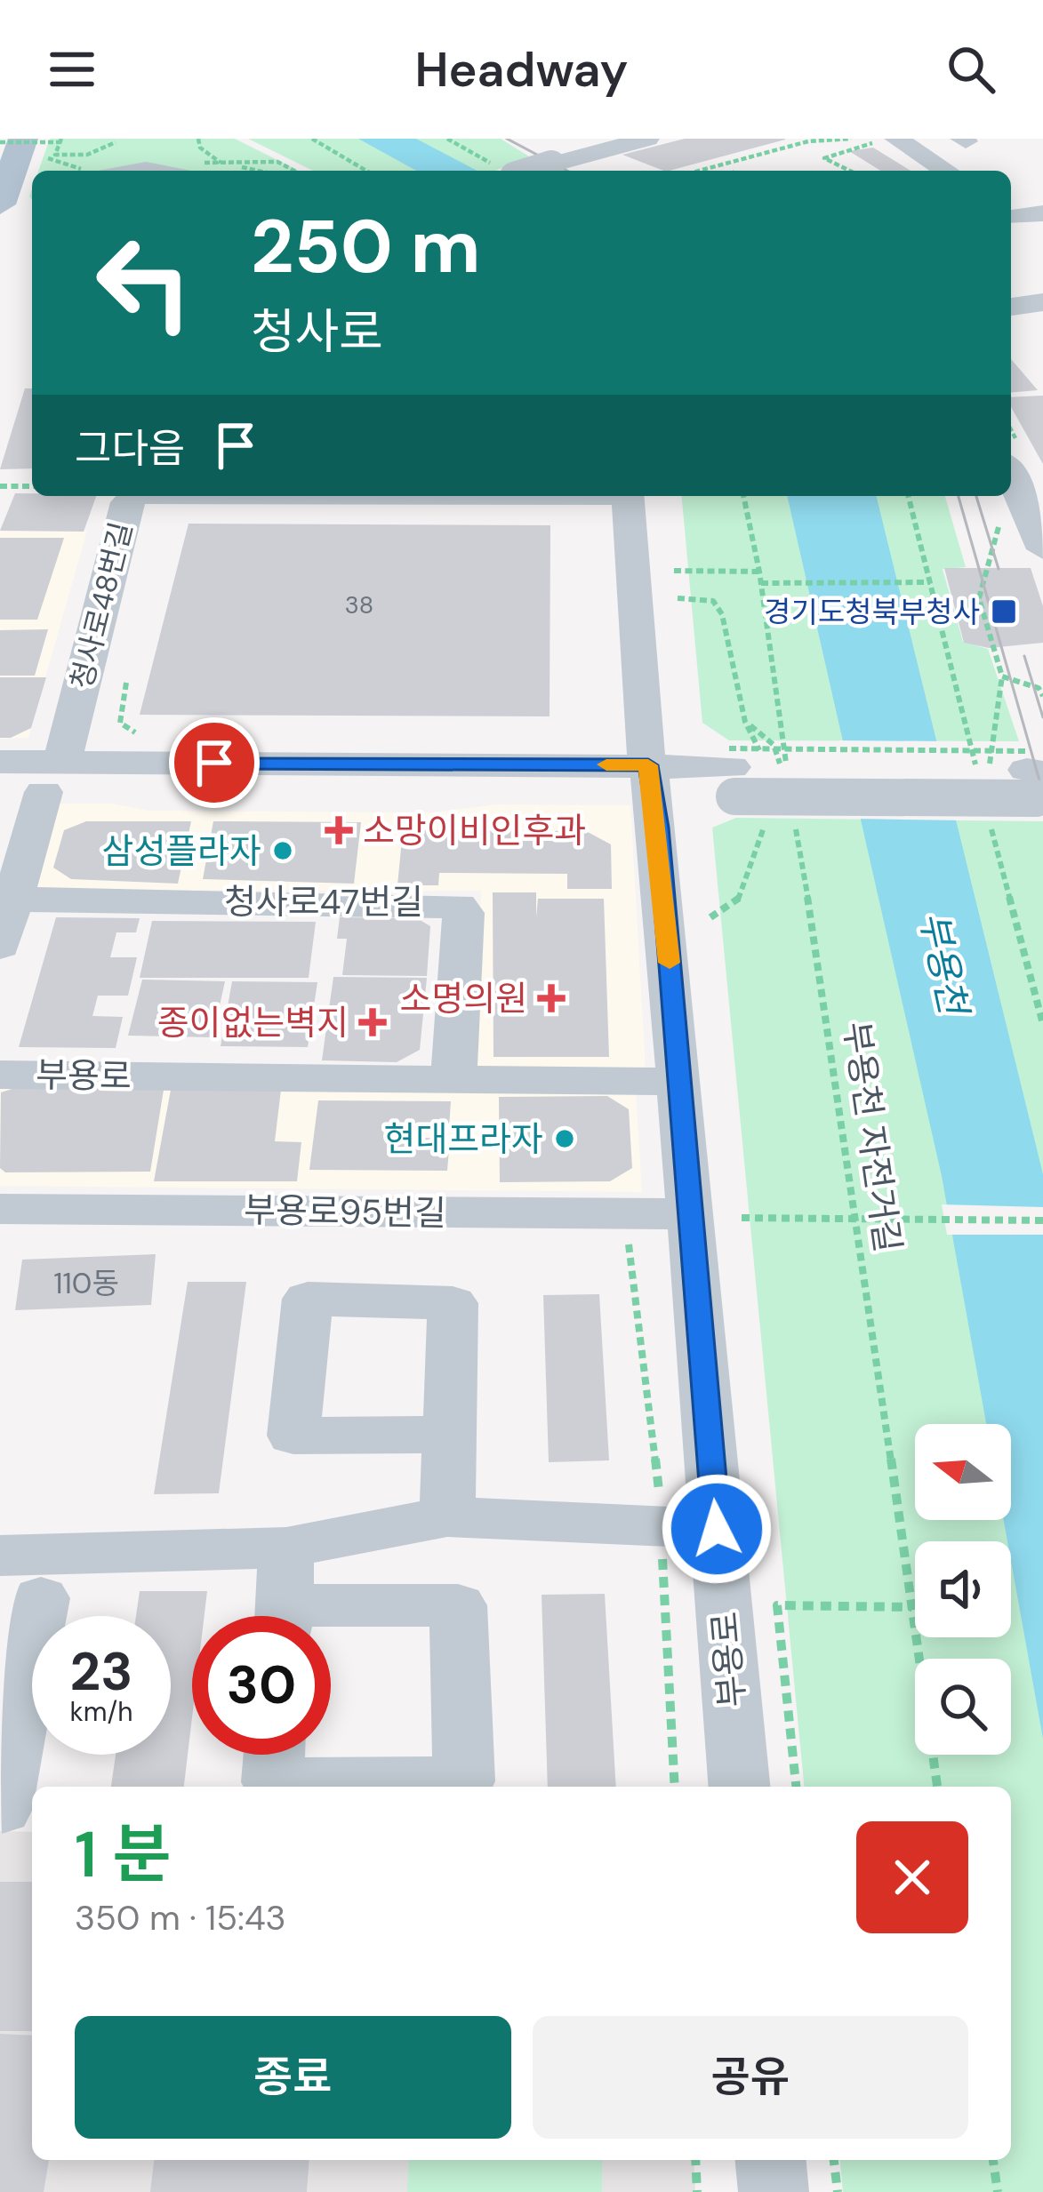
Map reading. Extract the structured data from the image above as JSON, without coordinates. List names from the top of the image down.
{
  "streets": {
    "street": [
      "청사로48번길",
      "청사로47번길",
      "부용로",
      "부용로95번길"
    ],
    "path": ["부용천 자전거길"]
  },
  "crossings": [
    ["청사로47번길", "부용로"],
    ["부용로", "부용로95번길"]
  ],
  "water": ["부용천"],
  "places": {
    "transit": ["경기도청북부청사"],
    "health": ["소망이비인후과", "소명의원", "종이없는벽지"],
    "other": ["삼성플라자", "현대프라자"]
  },
  "house_numbers": ["38", "110동"],
  "north": "left",
  "page": {
    "header": "Headway",
    "turn": ["250 m", "청사로"],
    "then": "그다음",
    "speed": "23 km/h",
    "limit": "30",
    "heading": ["1 분", "350 m · 15:43"],
    "buttons": ["종료", "공유"]
  }
}
